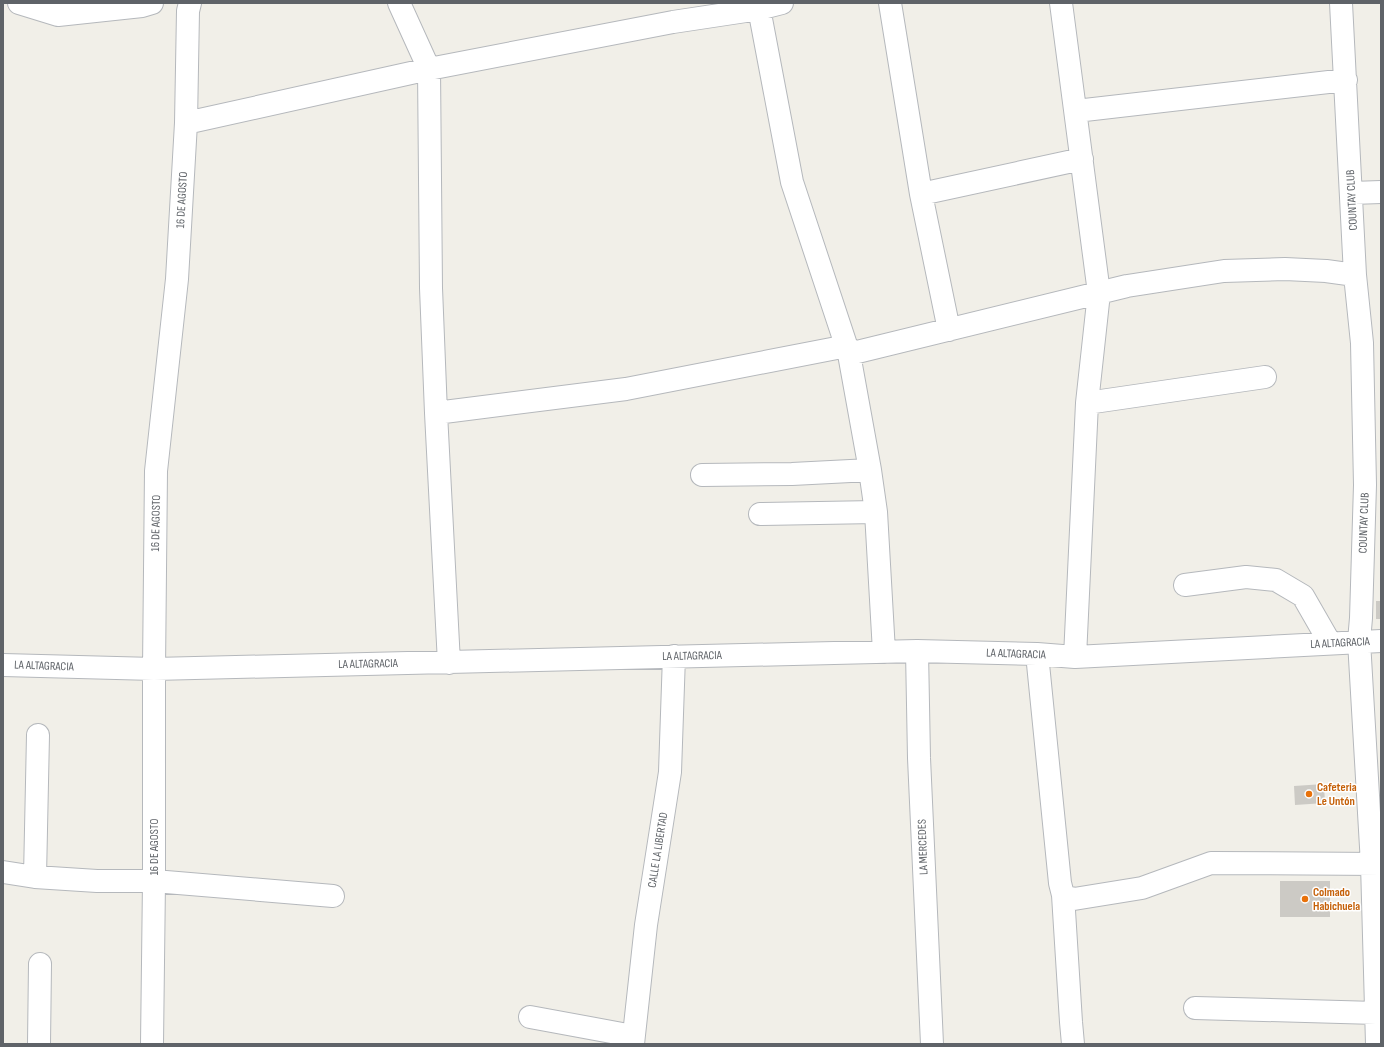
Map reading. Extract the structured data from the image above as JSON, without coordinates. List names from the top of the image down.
{
  "streets": {
    "street": [
      "16 DE AGOSTO",
      "COUNTAY CLUB",
      "LA ALTAGRACIA",
      "LA MERCEDES",
      "CALLE LA LIBERTAD"
    ]
  },
  "crossings": [
    ["16 DE AGOSTO", "LA ALTAGRACIA"],
    ["COUNTAY CLUB", "LA ALTAGRACIA"],
    ["LA ALTAGRACIA", "LA MERCEDES"],
    ["LA ALTAGRACIA", "CALLE LA LIBERTAD"]
  ],
  "places": ["Cafeteria Le Untón", "Colmado Habichuela"]
}
